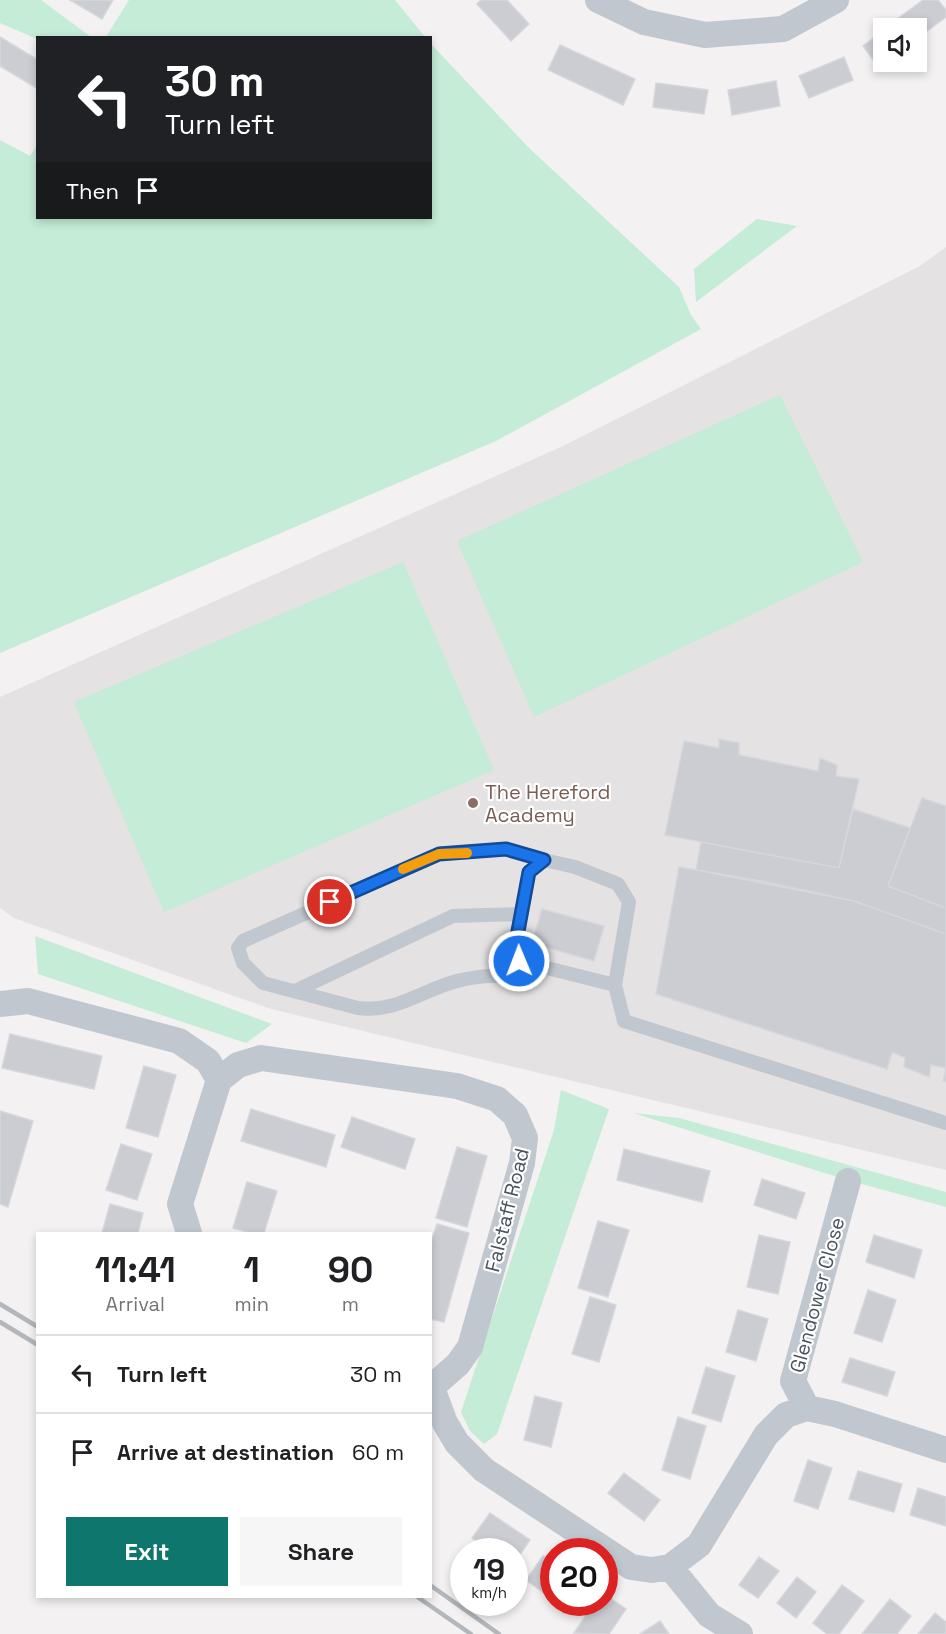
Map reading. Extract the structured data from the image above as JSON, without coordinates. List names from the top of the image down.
{
  "streets": {
    "street": ["Falstaff Road", "Glendower Close"]
  },
  "places": ["The Hereford Academy"],
  "page": {
    "turn": ["30 m", "Turn left"],
    "then": "Then",
    "eta": [
      "11:41",
      "Arrival",
      "1",
      "min",
      "90",
      "m"
    ],
    "list": [
      {
        "name": "Turn left",
        "value": "30 m"
      },
      {
        "name": "Arrive at destination",
        "value": "60 m"
      }
    ],
    "buttons": ["Exit", "Share"],
    "speed": "19 km/h",
    "limit": "20"
  }
}
